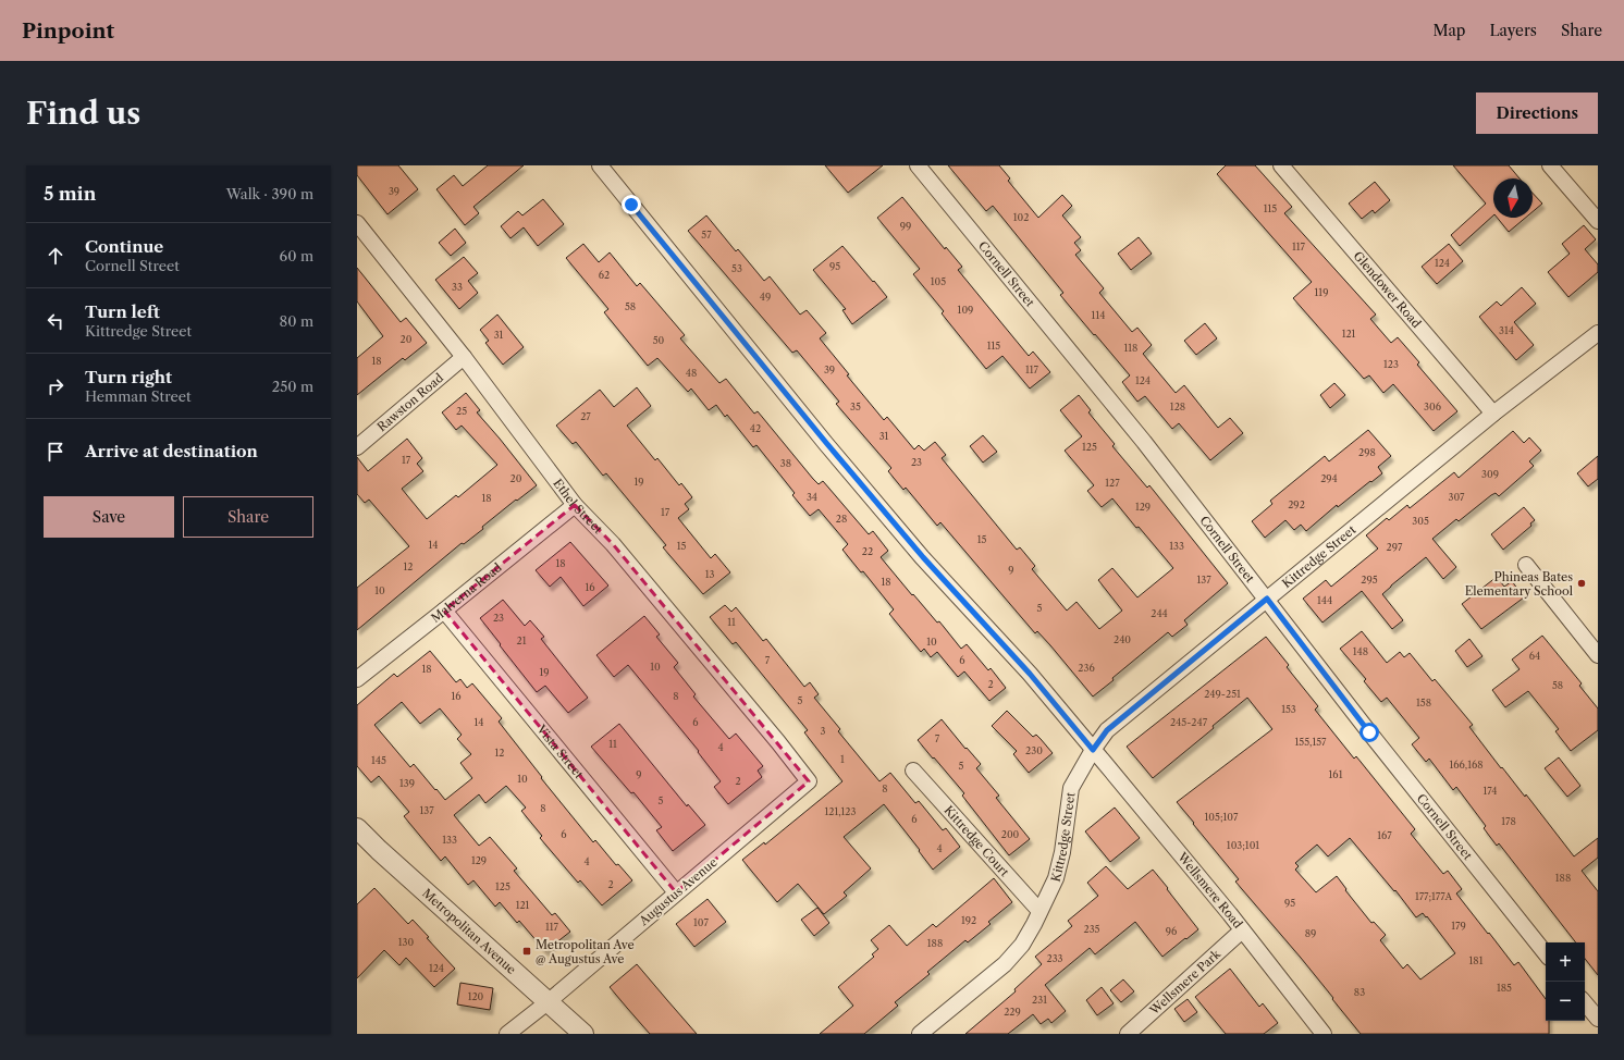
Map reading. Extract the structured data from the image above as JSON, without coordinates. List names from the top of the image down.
{
  "streets": {
    "street": [
      "Cornell Street",
      "Glendower Road",
      "Rawston Road",
      "Ethel Street",
      "Kittredge Street",
      "Malverna Road",
      "Vista Street",
      "Kittredge Court",
      "Wellsmere Road",
      "Augustus Avenue",
      "Metropolitan Avenue",
      "Wellsmere Park"
    ]
  },
  "crossings": [
    ["Cornell Street", "Kittredge Street"],
    ["Glendower Road", "Kittredge Street"],
    ["Rawston Road", "Ethel Street"],
    ["Ethel Street", "Malverna Road"],
    ["Ethel Street", "Augustus Avenue"],
    ["Kittredge Street", "Kittredge Court"],
    ["Kittredge Street", "Wellsmere Road"],
    ["Malverna Road", "Vista Street"],
    ["Vista Street", "Augustus Avenue"],
    ["Wellsmere Road", "Wellsmere Park"],
    ["Augustus Avenue", "Metropolitan Avenue"]
  ],
  "places": {
    "other": ["Phineas Bates Elementary School"],
    "transit": ["Metropolitan Ave @ Augustus Ave"]
  },
  "house_numbers": [
    "39",
    "115",
    "102",
    "99",
    "57",
    "117",
    "124",
    "95",
    "53",
    "62",
    "105",
    "33",
    "119",
    "49",
    "58",
    "109",
    "114",
    "314",
    "121",
    "31",
    "20",
    "50",
    "115",
    "118",
    "18",
    "123",
    "39",
    "117",
    "48",
    "124",
    "35",
    "128",
    "306",
    "25",
    "27",
    "42",
    "31",
    "125",
    "298",
    "17",
    "23",
    "38",
    "309",
    "20",
    "294",
    "19",
    "127",
    "34",
    "307",
    "18",
    "292",
    "129",
    "17",
    "28",
    "305",
    "15",
    "14",
    "15",
    "133",
    "297",
    "22",
    "18",
    "12",
    "9",
    "13",
    "137",
    "295",
    "18",
    "16",
    "10",
    "144",
    "5",
    "244",
    "23",
    "11",
    "240",
    "21",
    "10",
    "148",
    "64",
    "7",
    "6",
    "10",
    "236",
    "18",
    "19",
    "2",
    "58",
    "249-251",
    "16",
    "8",
    "5",
    "158",
    "153",
    "14",
    "6",
    "245-247",
    "3",
    "7",
    "155,157",
    "11",
    "4",
    "230",
    "12",
    "1",
    "145",
    "166,168",
    "5",
    "9",
    "161",
    "10",
    "2",
    "139",
    "8",
    "174",
    "5",
    "8",
    "137",
    "121,123",
    "105;107",
    "6",
    "178",
    "6",
    "200",
    "167",
    "133",
    "103;101",
    "4",
    "129",
    "4",
    "188",
    "2",
    "125",
    "177;177A",
    "95",
    "121",
    "192",
    "107",
    "179",
    "117",
    "235",
    "96",
    "89",
    "130",
    "188",
    "233",
    "181",
    "124",
    "185",
    "83",
    "120",
    "231",
    "229"
  ],
  "north": "bottom",
  "page": {
    "header": "Pinpoint",
    "nav": ["Map", "Layers", "Share"],
    "buttons": [
      "Directions",
      ["Save", "Share"]
    ],
    "title": "Find us",
    "heading": ["5 min", "Walk · 390 m"],
    "list": [
      ["Continue", "Cornell Street", "60 m"],
      ["Turn left", "Kittredge Street", "80 m"],
      ["Turn right", "Hemman Street", "250 m"],
      "Arrive at destination"
    ],
    "map_buttons": ["+", "−"]
  }
}
